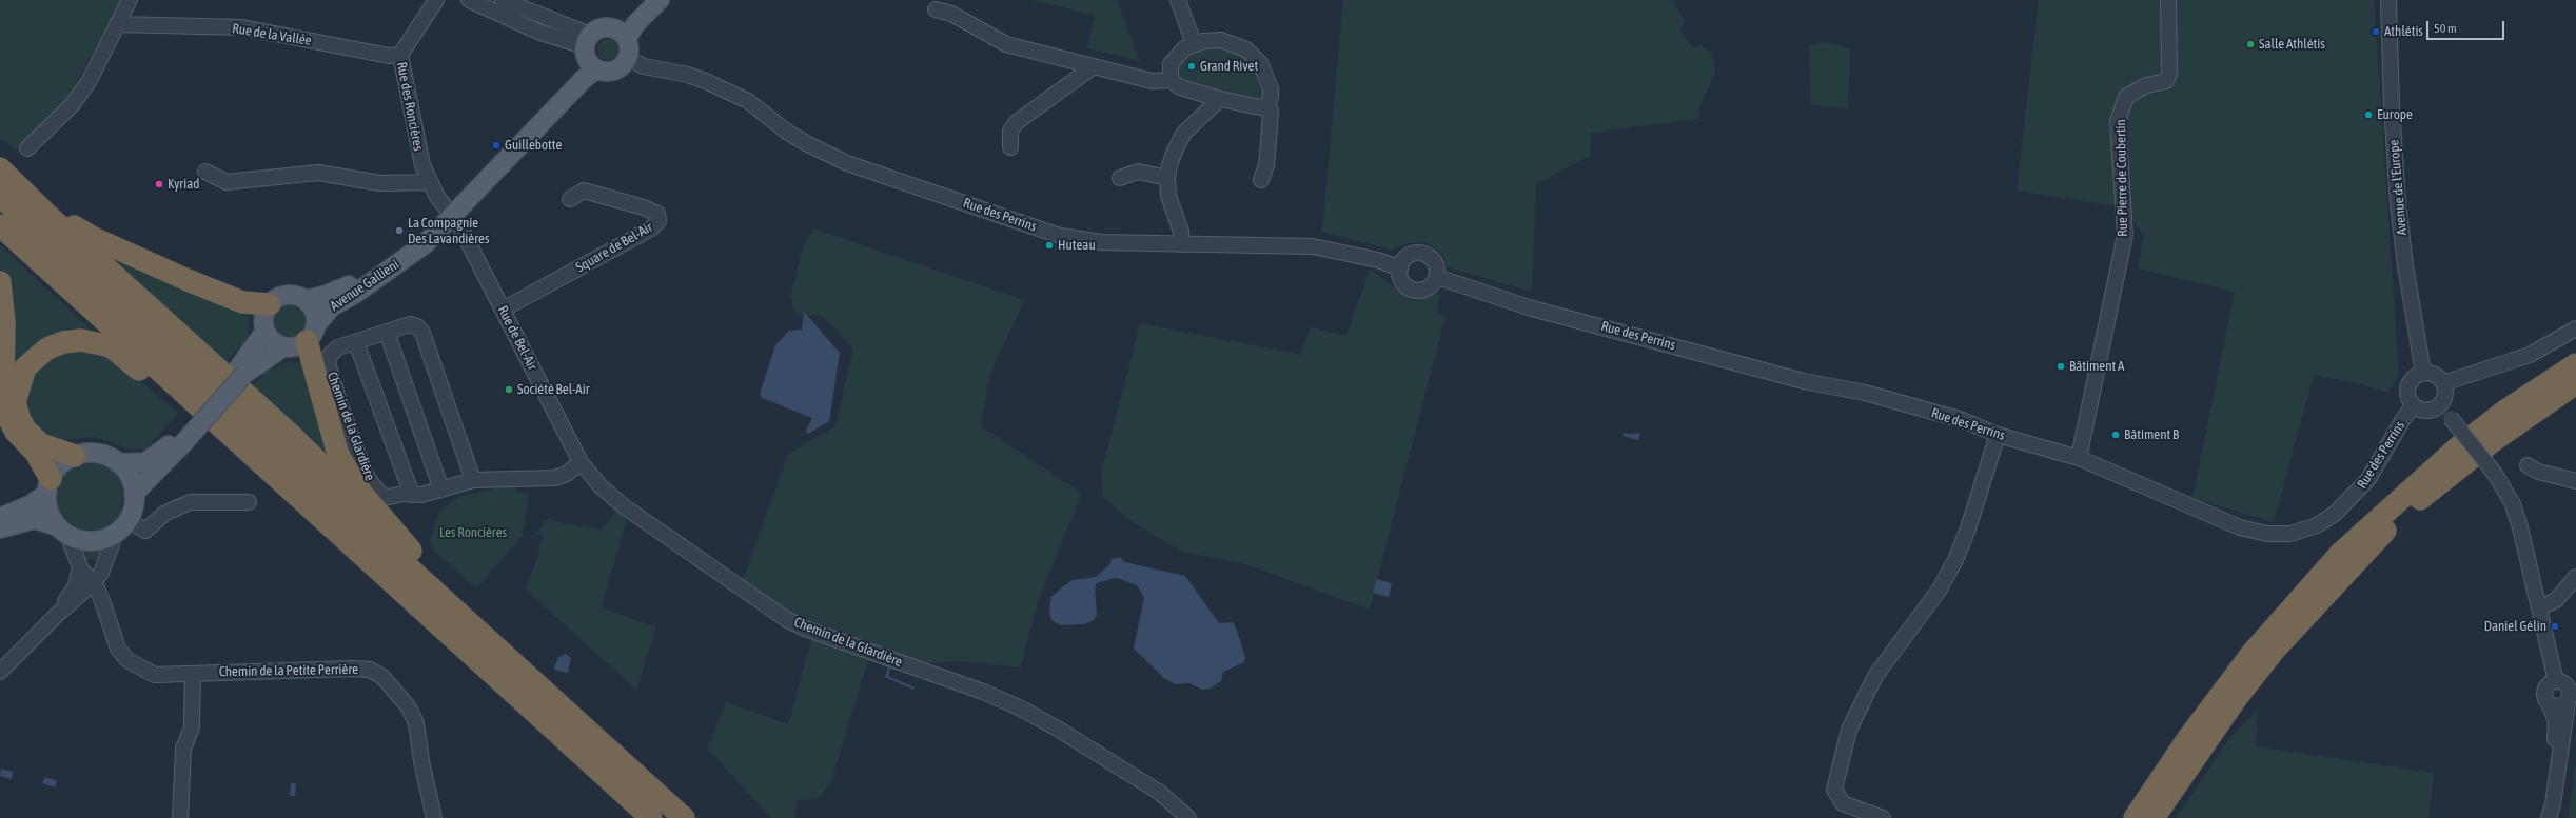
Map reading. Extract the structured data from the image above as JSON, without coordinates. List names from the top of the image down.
{
  "streets": {
    "main road": ["Avenue Gallieni"],
    "street": [
      "Rue de la Vallée",
      "Rue des Roncières",
      "Rue Pierre de Coubertin",
      "Avenue de l'Europe",
      "Rue des Perrins",
      "Square de Bel-Air",
      "Rue de Bel-Air",
      "Chemin de la Glardière",
      "Chemin de la Petite Perrière"
    ]
  },
  "crossings": [
    ["Rue de la Vallée", "Rue des Roncières"],
    ["Rue des Roncières", "Avenue Gallieni"],
    ["Rue des Roncières", "Rue de Bel-Air"],
    ["Rue Pierre de Coubertin", "Rue des Perrins"],
    ["Avenue de l'Europe", "Rue des Perrins"],
    ["Rue des Perrins", "Avenue Gallieni"],
    ["Square de Bel-Air", "Rue de Bel-Air"],
    ["Avenue Gallieni", "Rue de Bel-Air"],
    ["Rue de Bel-Air", "Chemin de la Glardière"]
  ],
  "parks": ["Les Roncières"],
  "places": [
    "Athlétis",
    "Salle Athlétis",
    "Grand Rivet",
    "Europe",
    "Guillebotte",
    "Kyriad",
    "La Compagnie Des Lavandières",
    "Huteau",
    "Bâtiment A",
    "Société Bel-Air",
    "Bâtiment B",
    "Daniel Gélin"
  ],
  "scale_bar": "50 m"
}
